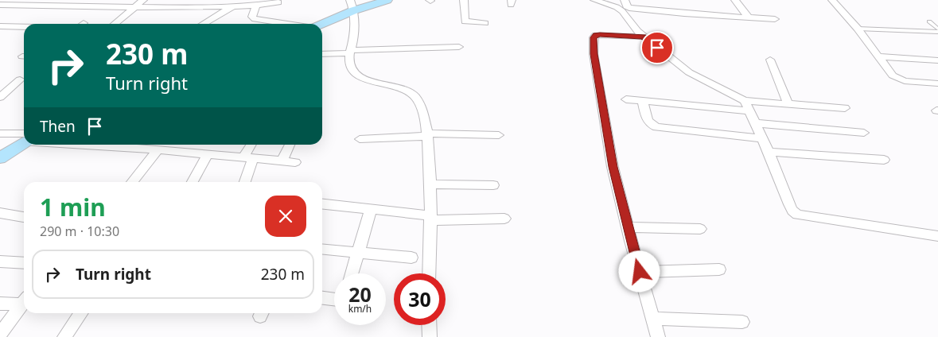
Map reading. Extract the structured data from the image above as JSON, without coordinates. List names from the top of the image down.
{
  "page": {
    "turn": ["230 m", "Turn right"],
    "then": "Then",
    "heading": ["1 min", "290 m · 10:30"],
    "list": [
      {
        "name": "Turn right",
        "value": "230 m"
      }
    ],
    "speed": "20 km/h",
    "limit": "30"
  }
}
